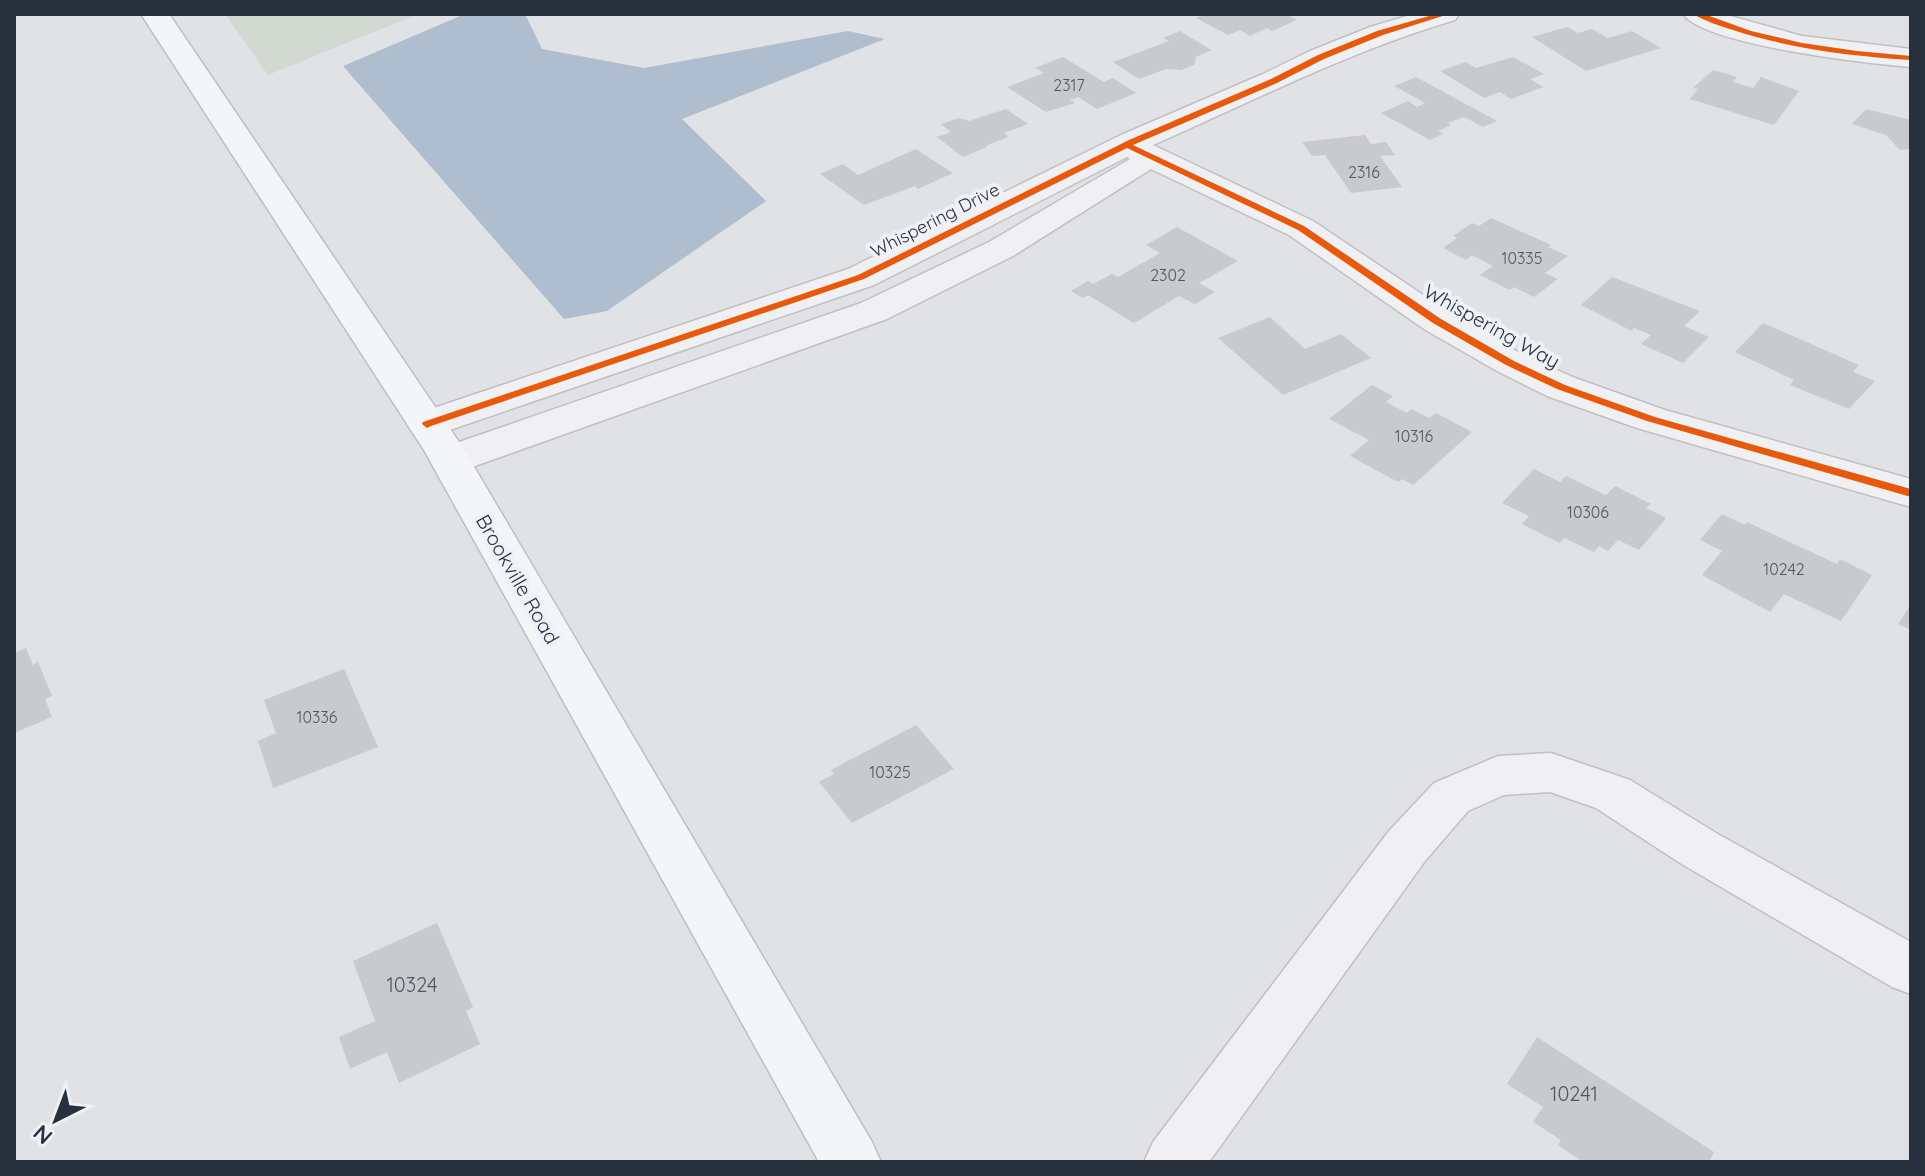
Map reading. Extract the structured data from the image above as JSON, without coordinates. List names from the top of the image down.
{
  "streets": {
    "main road": ["Brookville Road"],
    "street": ["Whispering Drive", "Whispering Way"]
  },
  "crossings": [
    ["Whispering Drive", "Whispering Way"],
    ["Whispering Drive", "Brookville Road"]
  ],
  "house_numbers": [
    "2317",
    "2316",
    "10335",
    "2302",
    "10316",
    "10306",
    "10242",
    "10336",
    "10325",
    "10324",
    "10241"
  ],
  "north": "bottom left"
}
